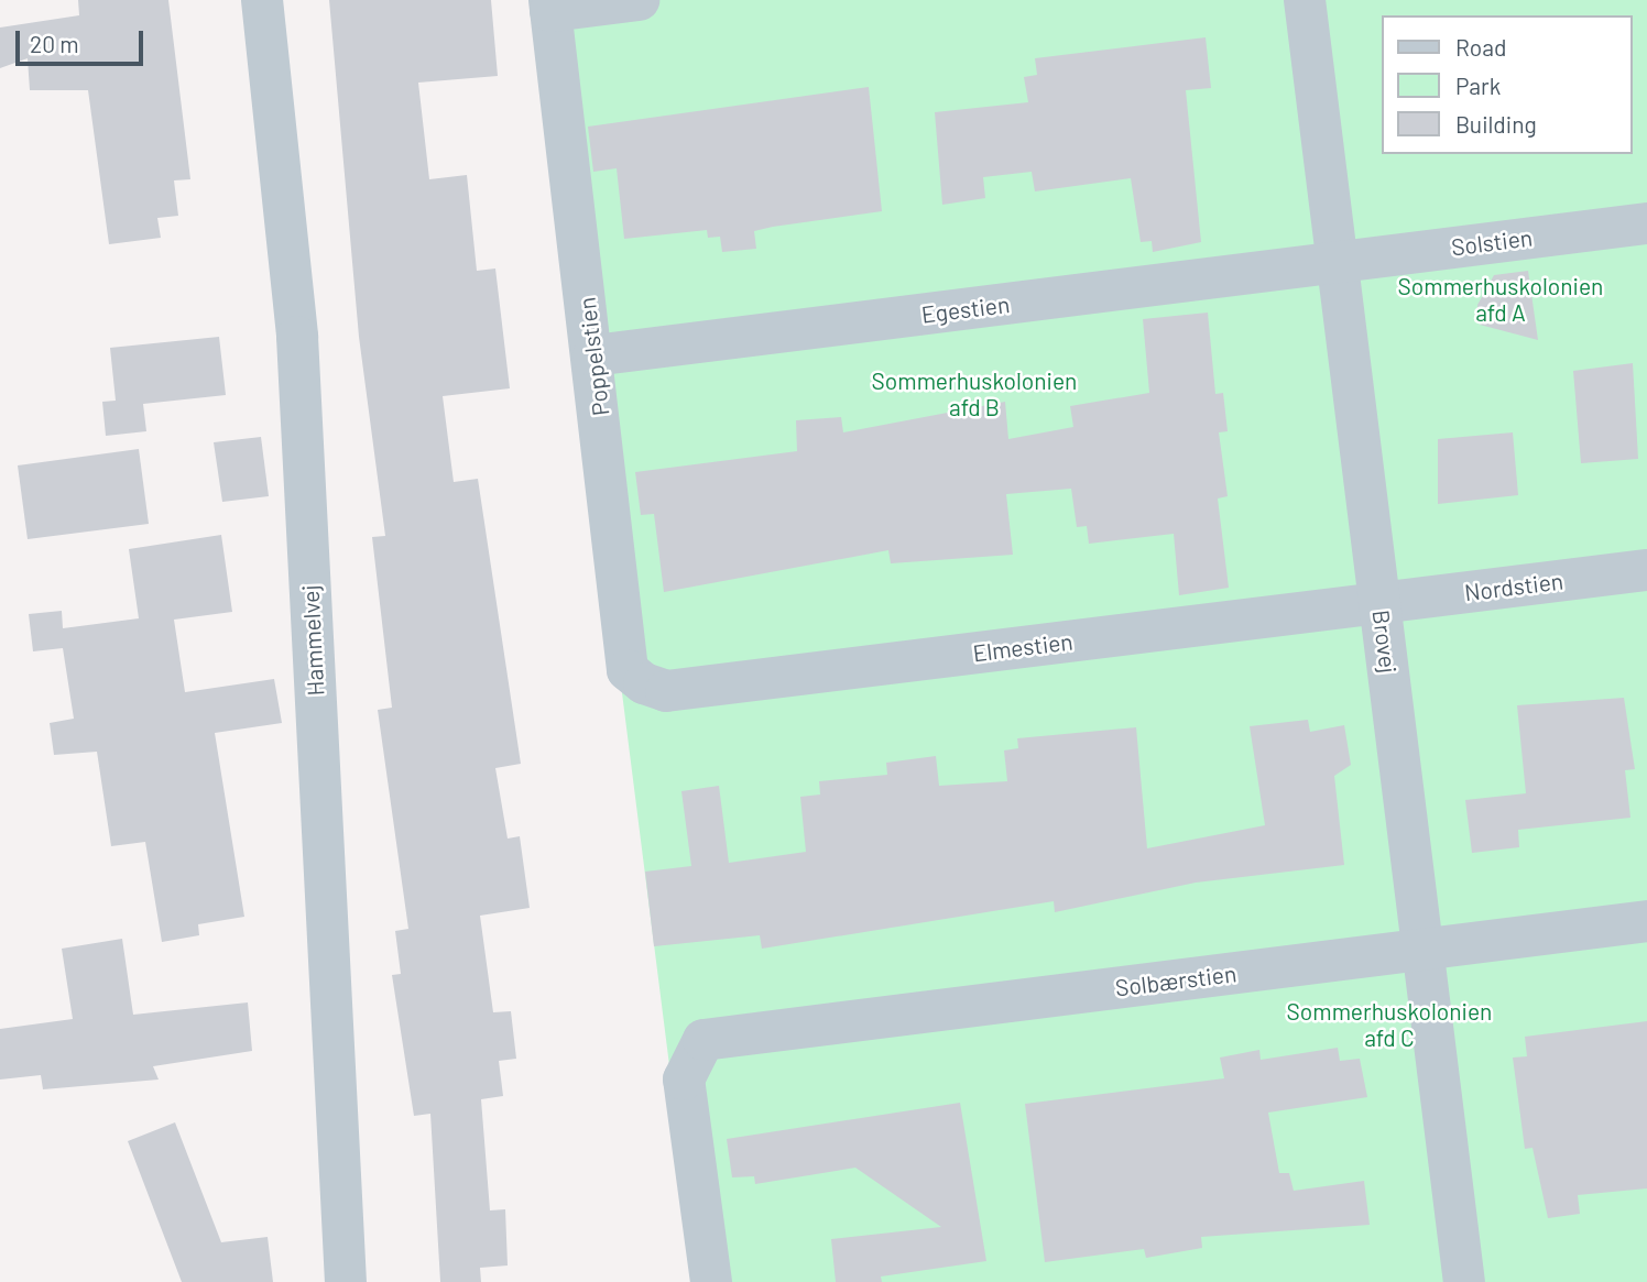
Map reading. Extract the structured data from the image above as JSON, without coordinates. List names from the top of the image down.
{
  "streets": {
    "street": [
      "Solstien",
      "Egestien",
      "Poppelstien",
      "Nordstien",
      "Hammelvej",
      "Brovej",
      "Elmestien",
      "Solbærstien"
    ]
  },
  "crossings": [
    ["Solstien", "Egestien"],
    ["Solstien", "Brovej"],
    ["Egestien", "Poppelstien"],
    ["Egestien", "Brovej"],
    ["Poppelstien", "Elmestien"],
    ["Nordstien", "Brovej"],
    ["Nordstien", "Elmestien"],
    ["Brovej", "Elmestien"],
    ["Brovej", "Solbærstien"]
  ],
  "parks": ["Sommerhuskolonien afd A", "Sommerhuskolonien afd B", "Sommerhuskolonien afd C"],
  "legend": ["Road", "Park", "Building"],
  "scale_bar": "20 m"
}
